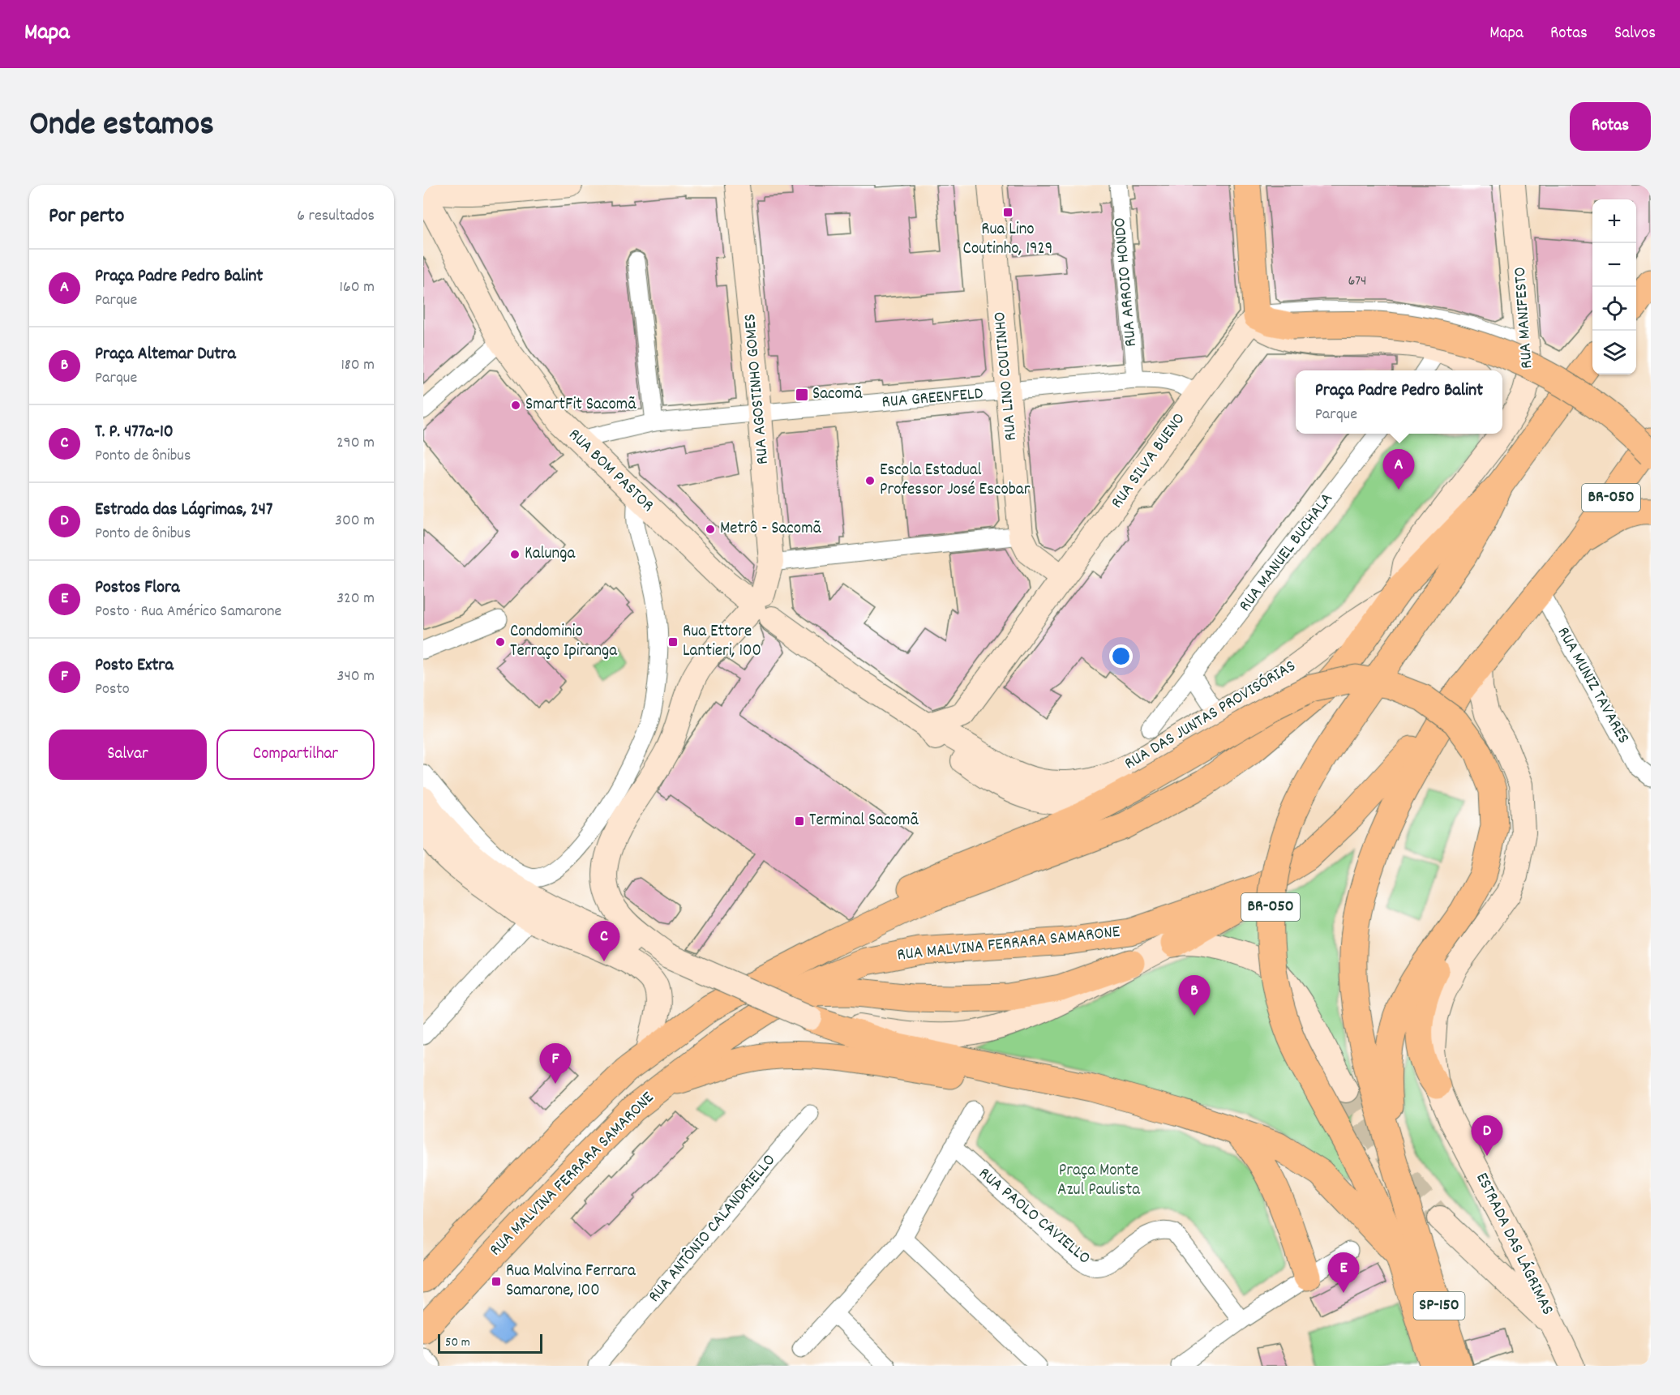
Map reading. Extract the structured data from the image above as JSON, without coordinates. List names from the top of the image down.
{
  "streets": {
    "main road": [
      "RUA MANIFESTO",
      "RUA LINO COUTINHO",
      "RUA AGOSTINHO GOMES",
      "RUA SILVA BUENO",
      "RUA BOM PASTOR",
      "BR-050",
      "RUA DAS JUNTAS PROVISÓRIAS",
      "RUA MALVINA FERRARA SAMARONE",
      "ESTRADA DAS LÁGRIMAS",
      "SP-150"
    ],
    "street": [
      "RUA ARROIO HONDO",
      "RUA GREENFELD",
      "RUA MANUEL BUCHALA",
      "RUA MUNIZ TAVARES",
      "RUA PAOLO CAVIELLO",
      "RUA ANTÔNIO CALANDRIELLO"
    ]
  },
  "crossings": [
    ["RUA ARROIO HONDO", "RUA GREENFELD"],
    ["RUA MANIFESTO", "RUA DAS JUNTAS PROVISÓRIAS"],
    ["RUA LINO COUTINHO", "RUA GREENFELD"],
    ["RUA LINO COUTINHO", "RUA SILVA BUENO"],
    ["RUA AGOSTINHO GOMES", "RUA GREENFELD"],
    ["RUA AGOSTINHO GOMES", "RUA BOM PASTOR"],
    ["RUA GREENFELD", "RUA SILVA BUENO"],
    ["RUA GREENFELD", "RUA BOM PASTOR"],
    ["RUA BOM PASTOR", "RUA DAS JUNTAS PROVISÓRIAS"],
    ["BR-050", "RUA MUNIZ TAVARES"],
    ["BR-050", "ESTRADA DAS LÁGRIMAS"],
    ["BR-050", "SP-150"],
    ["RUA DAS JUNTAS PROVISÓRIAS", "SP-150"]
  ],
  "parks": ["Praça Monte Azul Paulista"],
  "places": {
    "transit": [
      "Rua Lino Coutinho, 1929",
      "Sacomã",
      "Rua Ettore Lantieri, 100",
      "Terminal Sacomã",
      "Rua Malvina Ferrara Samarone, 100"
    ],
    "other": [
      "SmartFit Sacomã",
      "Escola Estadual Professor José Escobar",
      "Metrô - Sacomã",
      "Kalunga",
      "Condominio Terraço Ipiranga"
    ]
  },
  "house_numbers": ["674"],
  "scale_bar": "50 m",
  "page": {
    "header": "Mapa",
    "nav": ["Mapa", "Rotas", "Salvos"],
    "title": "Onde estamos",
    "buttons": [
      "Rotas",
      ["Salvar", "Compartilhar"]
    ],
    "heading": ["Por perto", "6 resultados"],
    "map_buttons": ["+", "−"],
    "list": [
      {
        "mark": "A",
        "name": "Praça Padre Pedro Balint",
        "note": "Parque",
        "value": "160 m"
      },
      {
        "mark": "B",
        "name": "Praça Altemar Dutra",
        "note": "Parque",
        "value": "180 m"
      },
      {
        "mark": "C",
        "name": "T. P. 477a-10",
        "note": "Ponto de ônibus",
        "value": "290 m"
      },
      {
        "mark": "D",
        "name": "Estrada das Lágrimas, 247",
        "note": "Ponto de ônibus",
        "value": "300 m"
      },
      {
        "mark": "E",
        "name": "Postos Flora",
        "note": "Posto · Rua Américo Samarone",
        "value": "320 m"
      },
      {
        "mark": "F",
        "name": "Posto Extra",
        "note": "Posto",
        "value": "340 m"
      }
    ],
    "popup": ["Praça Padre Pedro Balint", "Parque"],
    "pins": [
      "A",
      "C",
      "B",
      "F",
      "D",
      "E"
    ],
    "scale": "50 m"
  }
}
